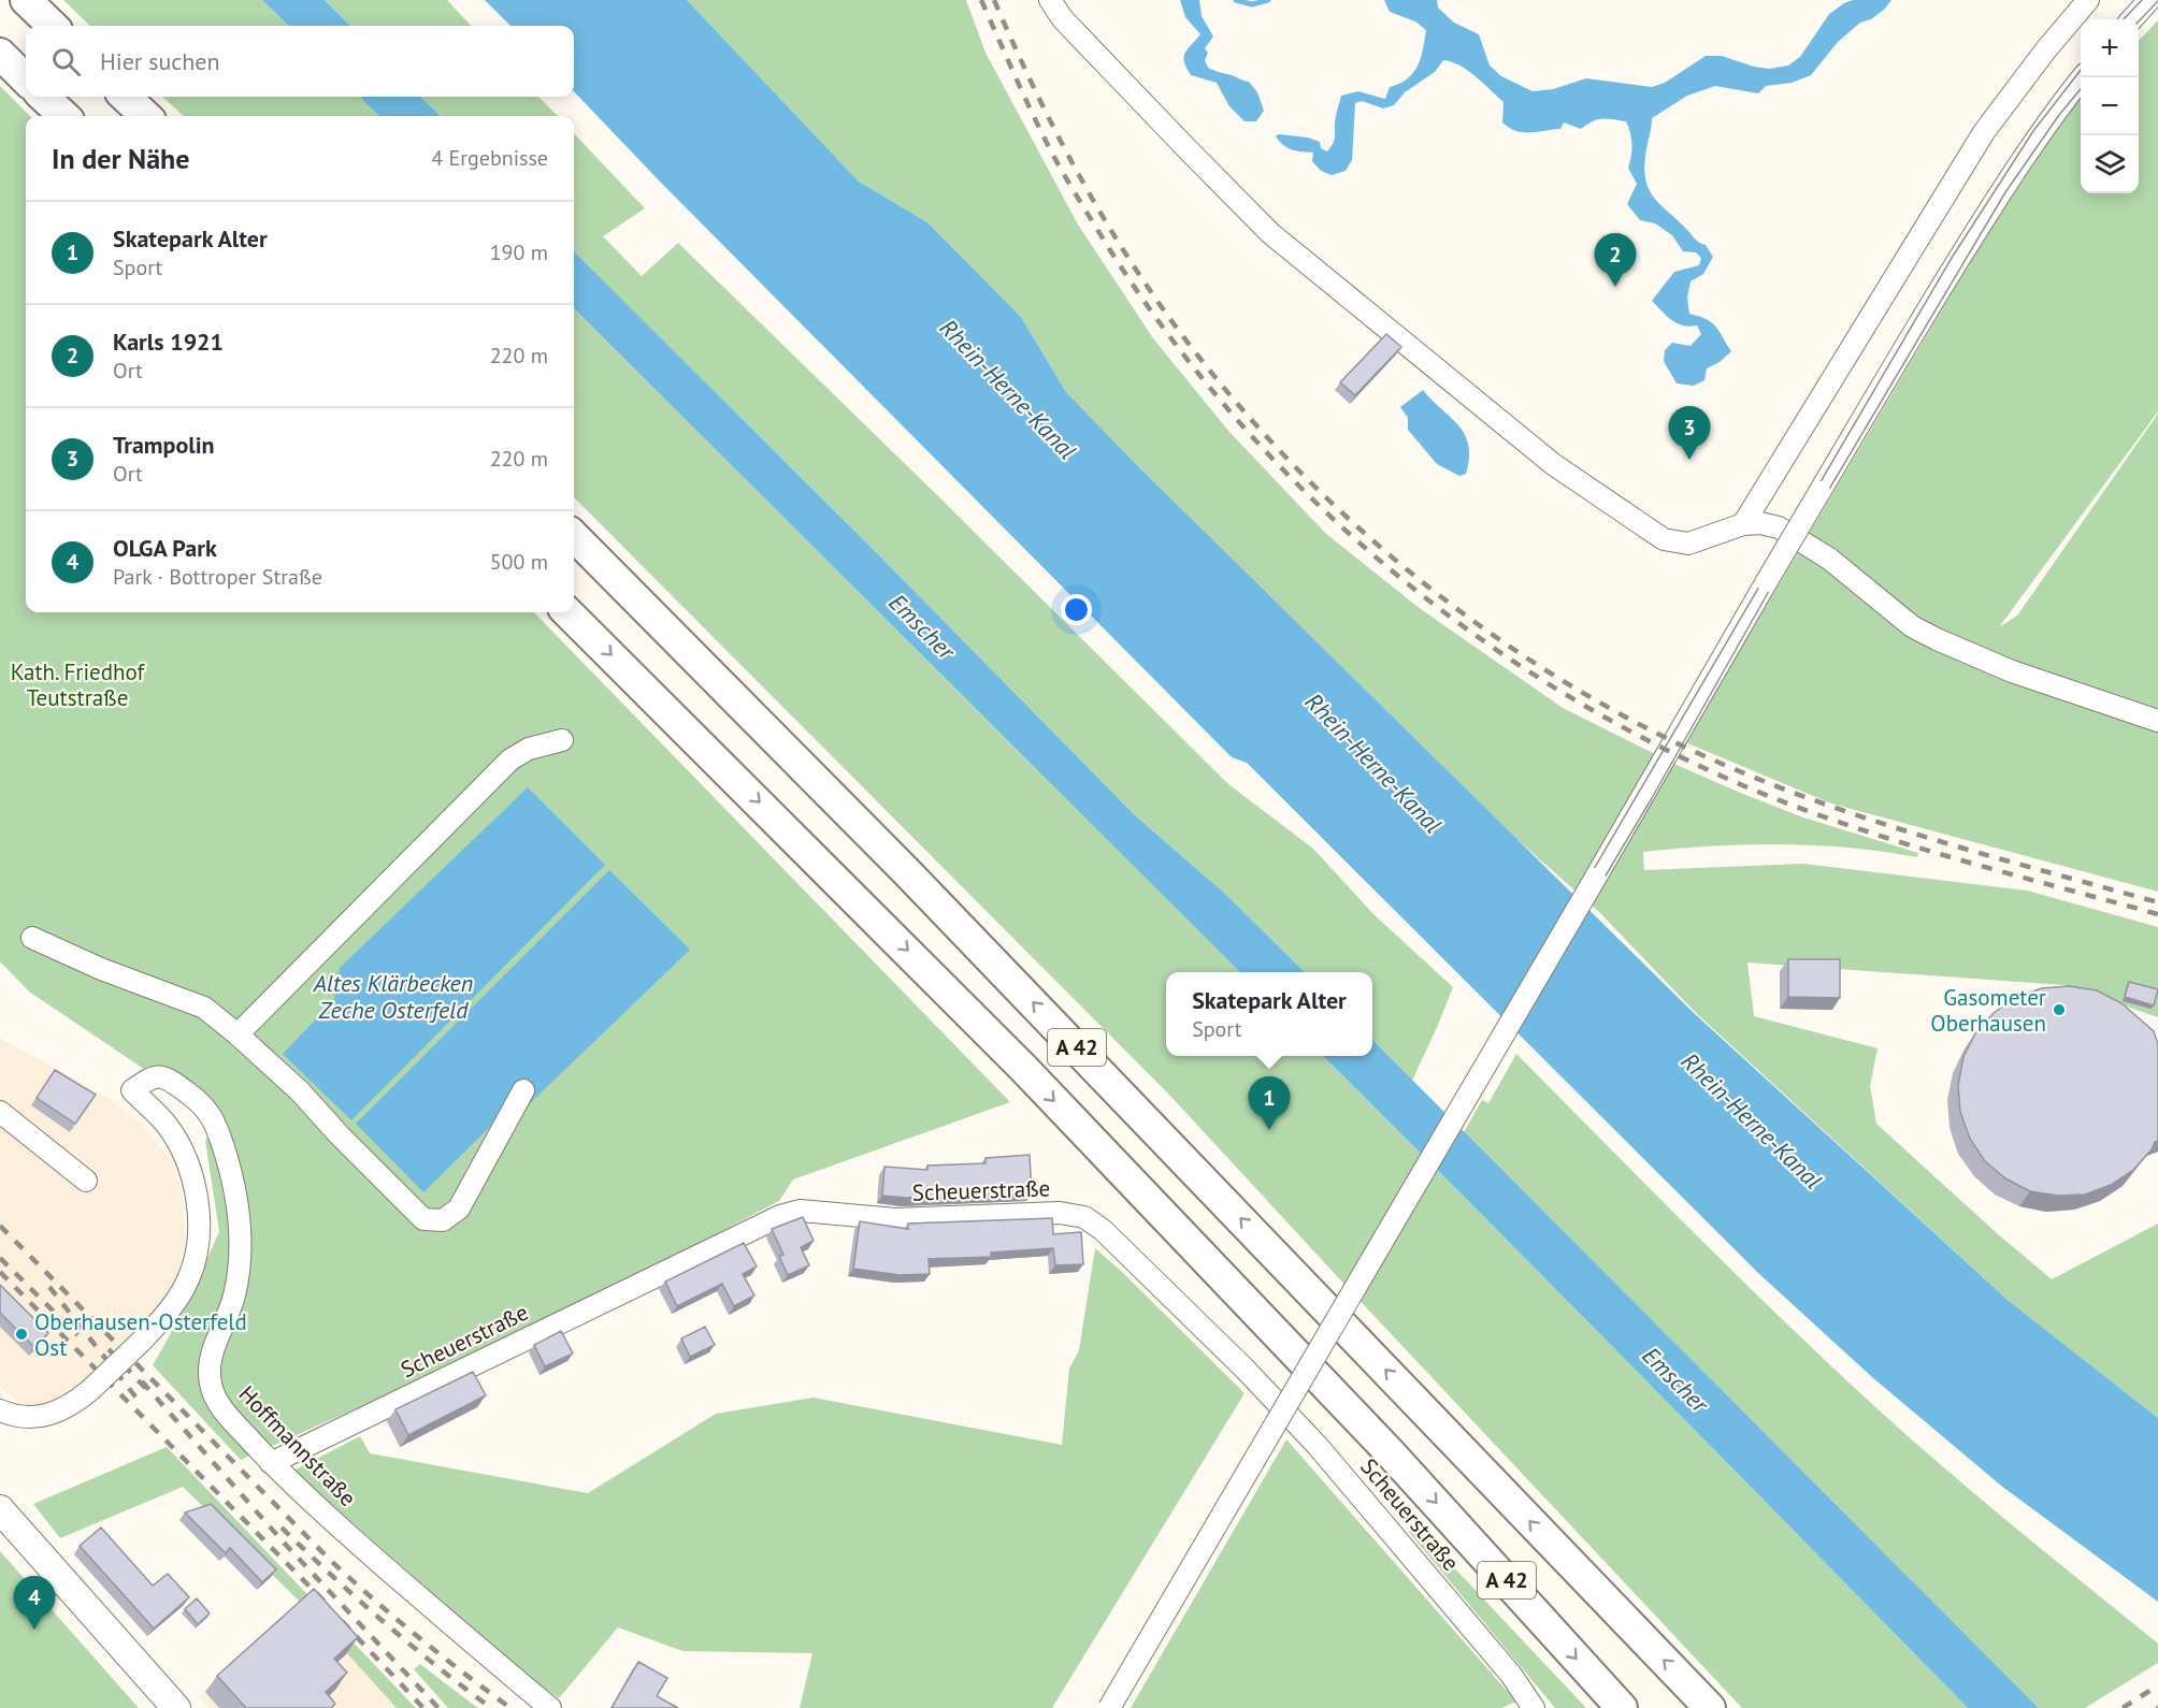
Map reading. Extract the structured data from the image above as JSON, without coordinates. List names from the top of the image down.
{
  "streets": {
    "highway": ["A 42"],
    "street": ["Scheuerstraße", "Hoffmannstraße"]
  },
  "crossings": [
    ["Scheuerstraße", "Hoffmannstraße"]
  ],
  "water": ["Rhein-Herne-Kanal", "Emscher", "Altes Klärbecken Zeche Osterfeld"],
  "parks": ["Kath. Friedhof Teutstraße"],
  "places": ["Gasometer Oberhausen", "Oberhausen-Osterfeld Ost"],
  "page": {
    "map_buttons": ["+", "−"],
    "search": "Hier suchen",
    "heading": ["In der Nähe", "4 Ergebnisse"],
    "list": [
      {
        "mark": "1",
        "name": "Skatepark Alter",
        "note": "Sport",
        "value": "190 m"
      },
      {
        "mark": "2",
        "name": "Karls 1921",
        "note": "Ort",
        "value": "220 m"
      },
      {
        "mark": "3",
        "name": "Trampolin",
        "note": "Ort",
        "value": "220 m"
      },
      {
        "mark": "4",
        "name": "OLGA Park",
        "note": "Park · Bottroper Straße",
        "value": "500 m"
      }
    ],
    "pins": [
      "2",
      "3",
      "1",
      "4"
    ],
    "popup": ["Skatepark Alter", "Sport"]
  }
}
